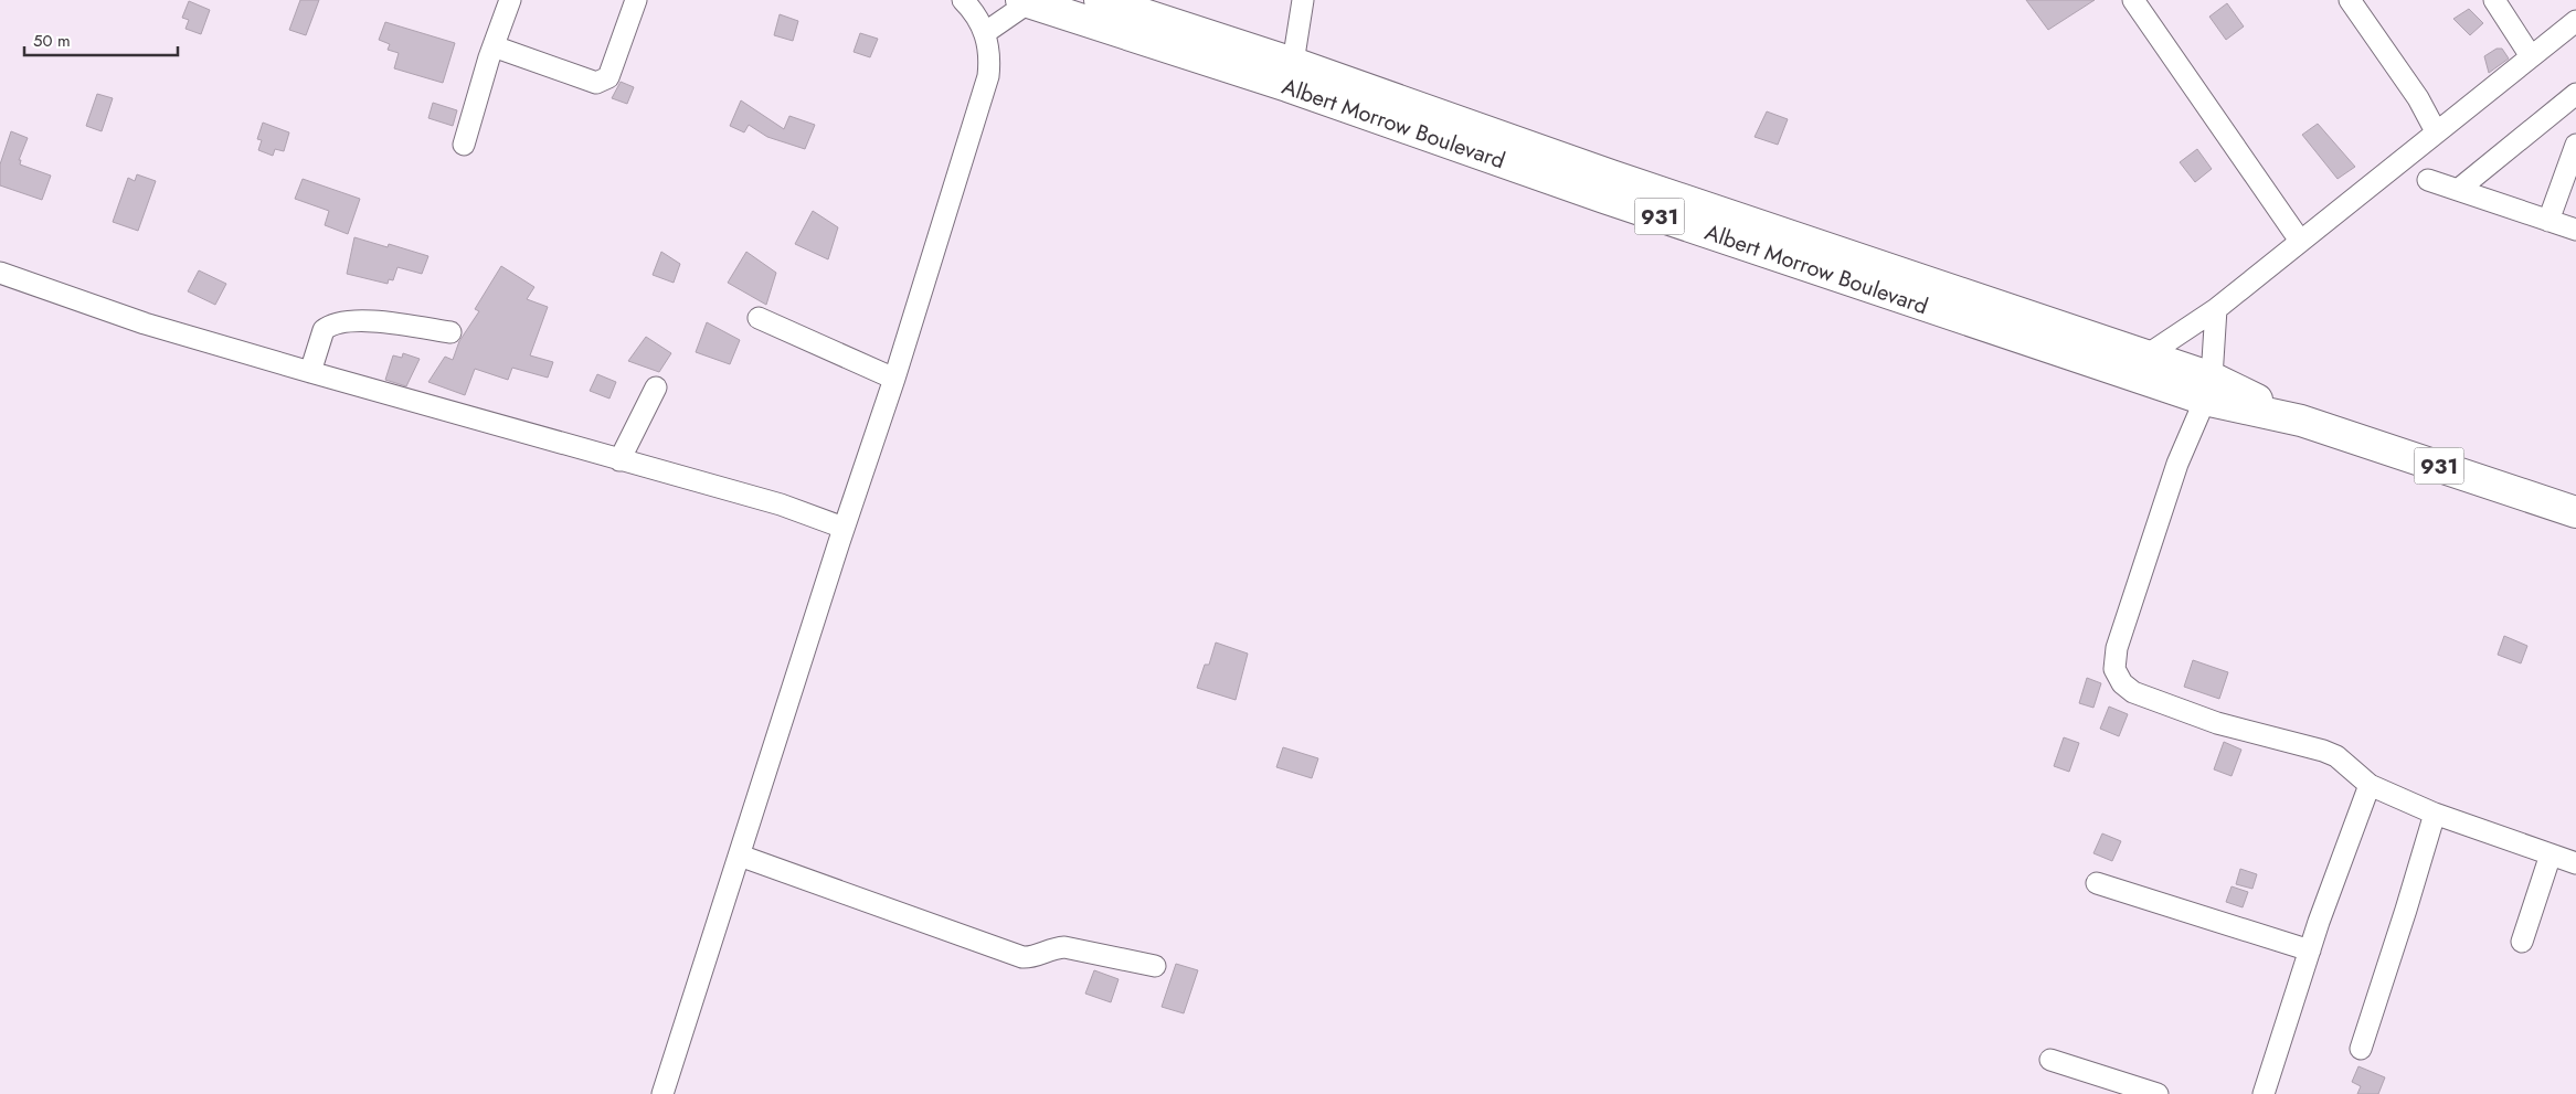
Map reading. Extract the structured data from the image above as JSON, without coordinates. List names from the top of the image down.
{
  "streets": {
    "highway": ["Albert Morrow Boulevard", "931"]
  },
  "scale_bar": "50 m"
}
